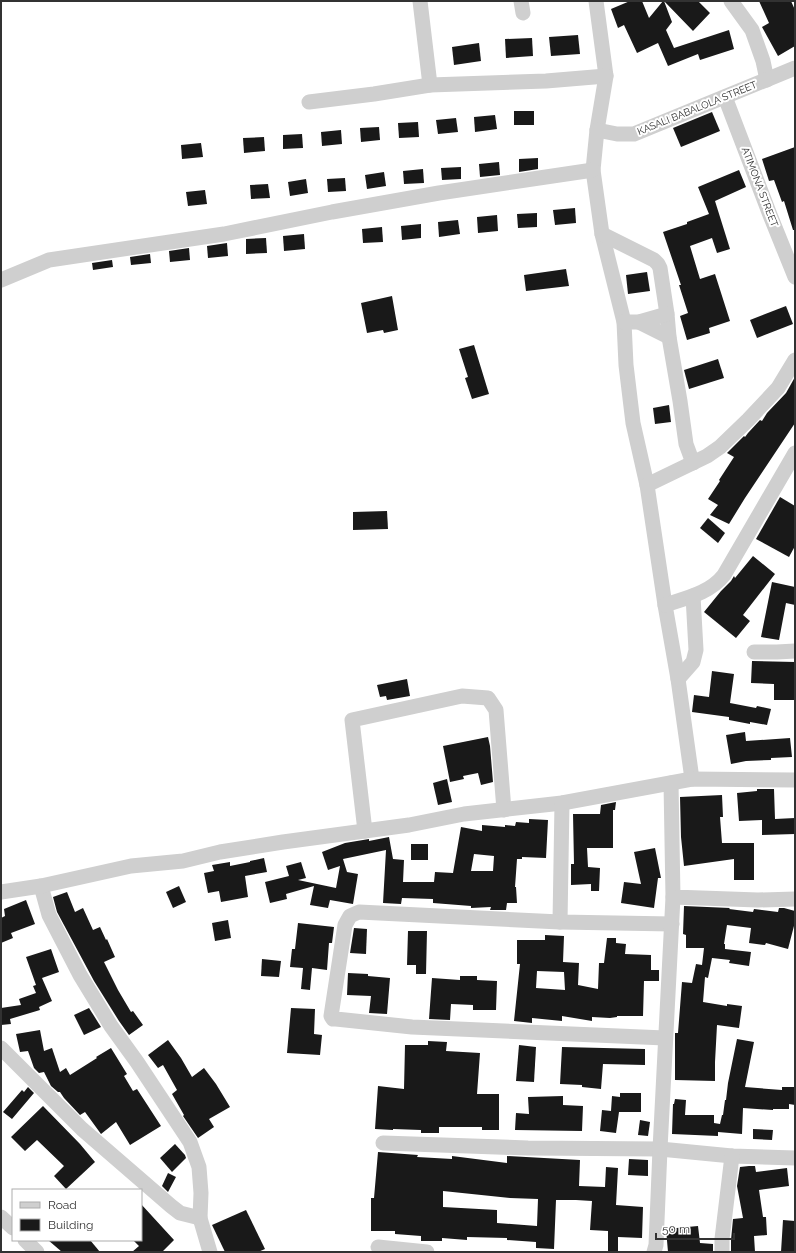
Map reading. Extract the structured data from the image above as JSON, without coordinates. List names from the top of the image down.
{
  "streets": {
    "street": ["KASALI BABALOLA STREET", "ATIMONA STREET"]
  },
  "crossings": [
    ["KASALI BABALOLA STREET", "ATIMONA STREET"]
  ],
  "legend": ["Road", "Building"],
  "scale_bar": "50 m"
}
